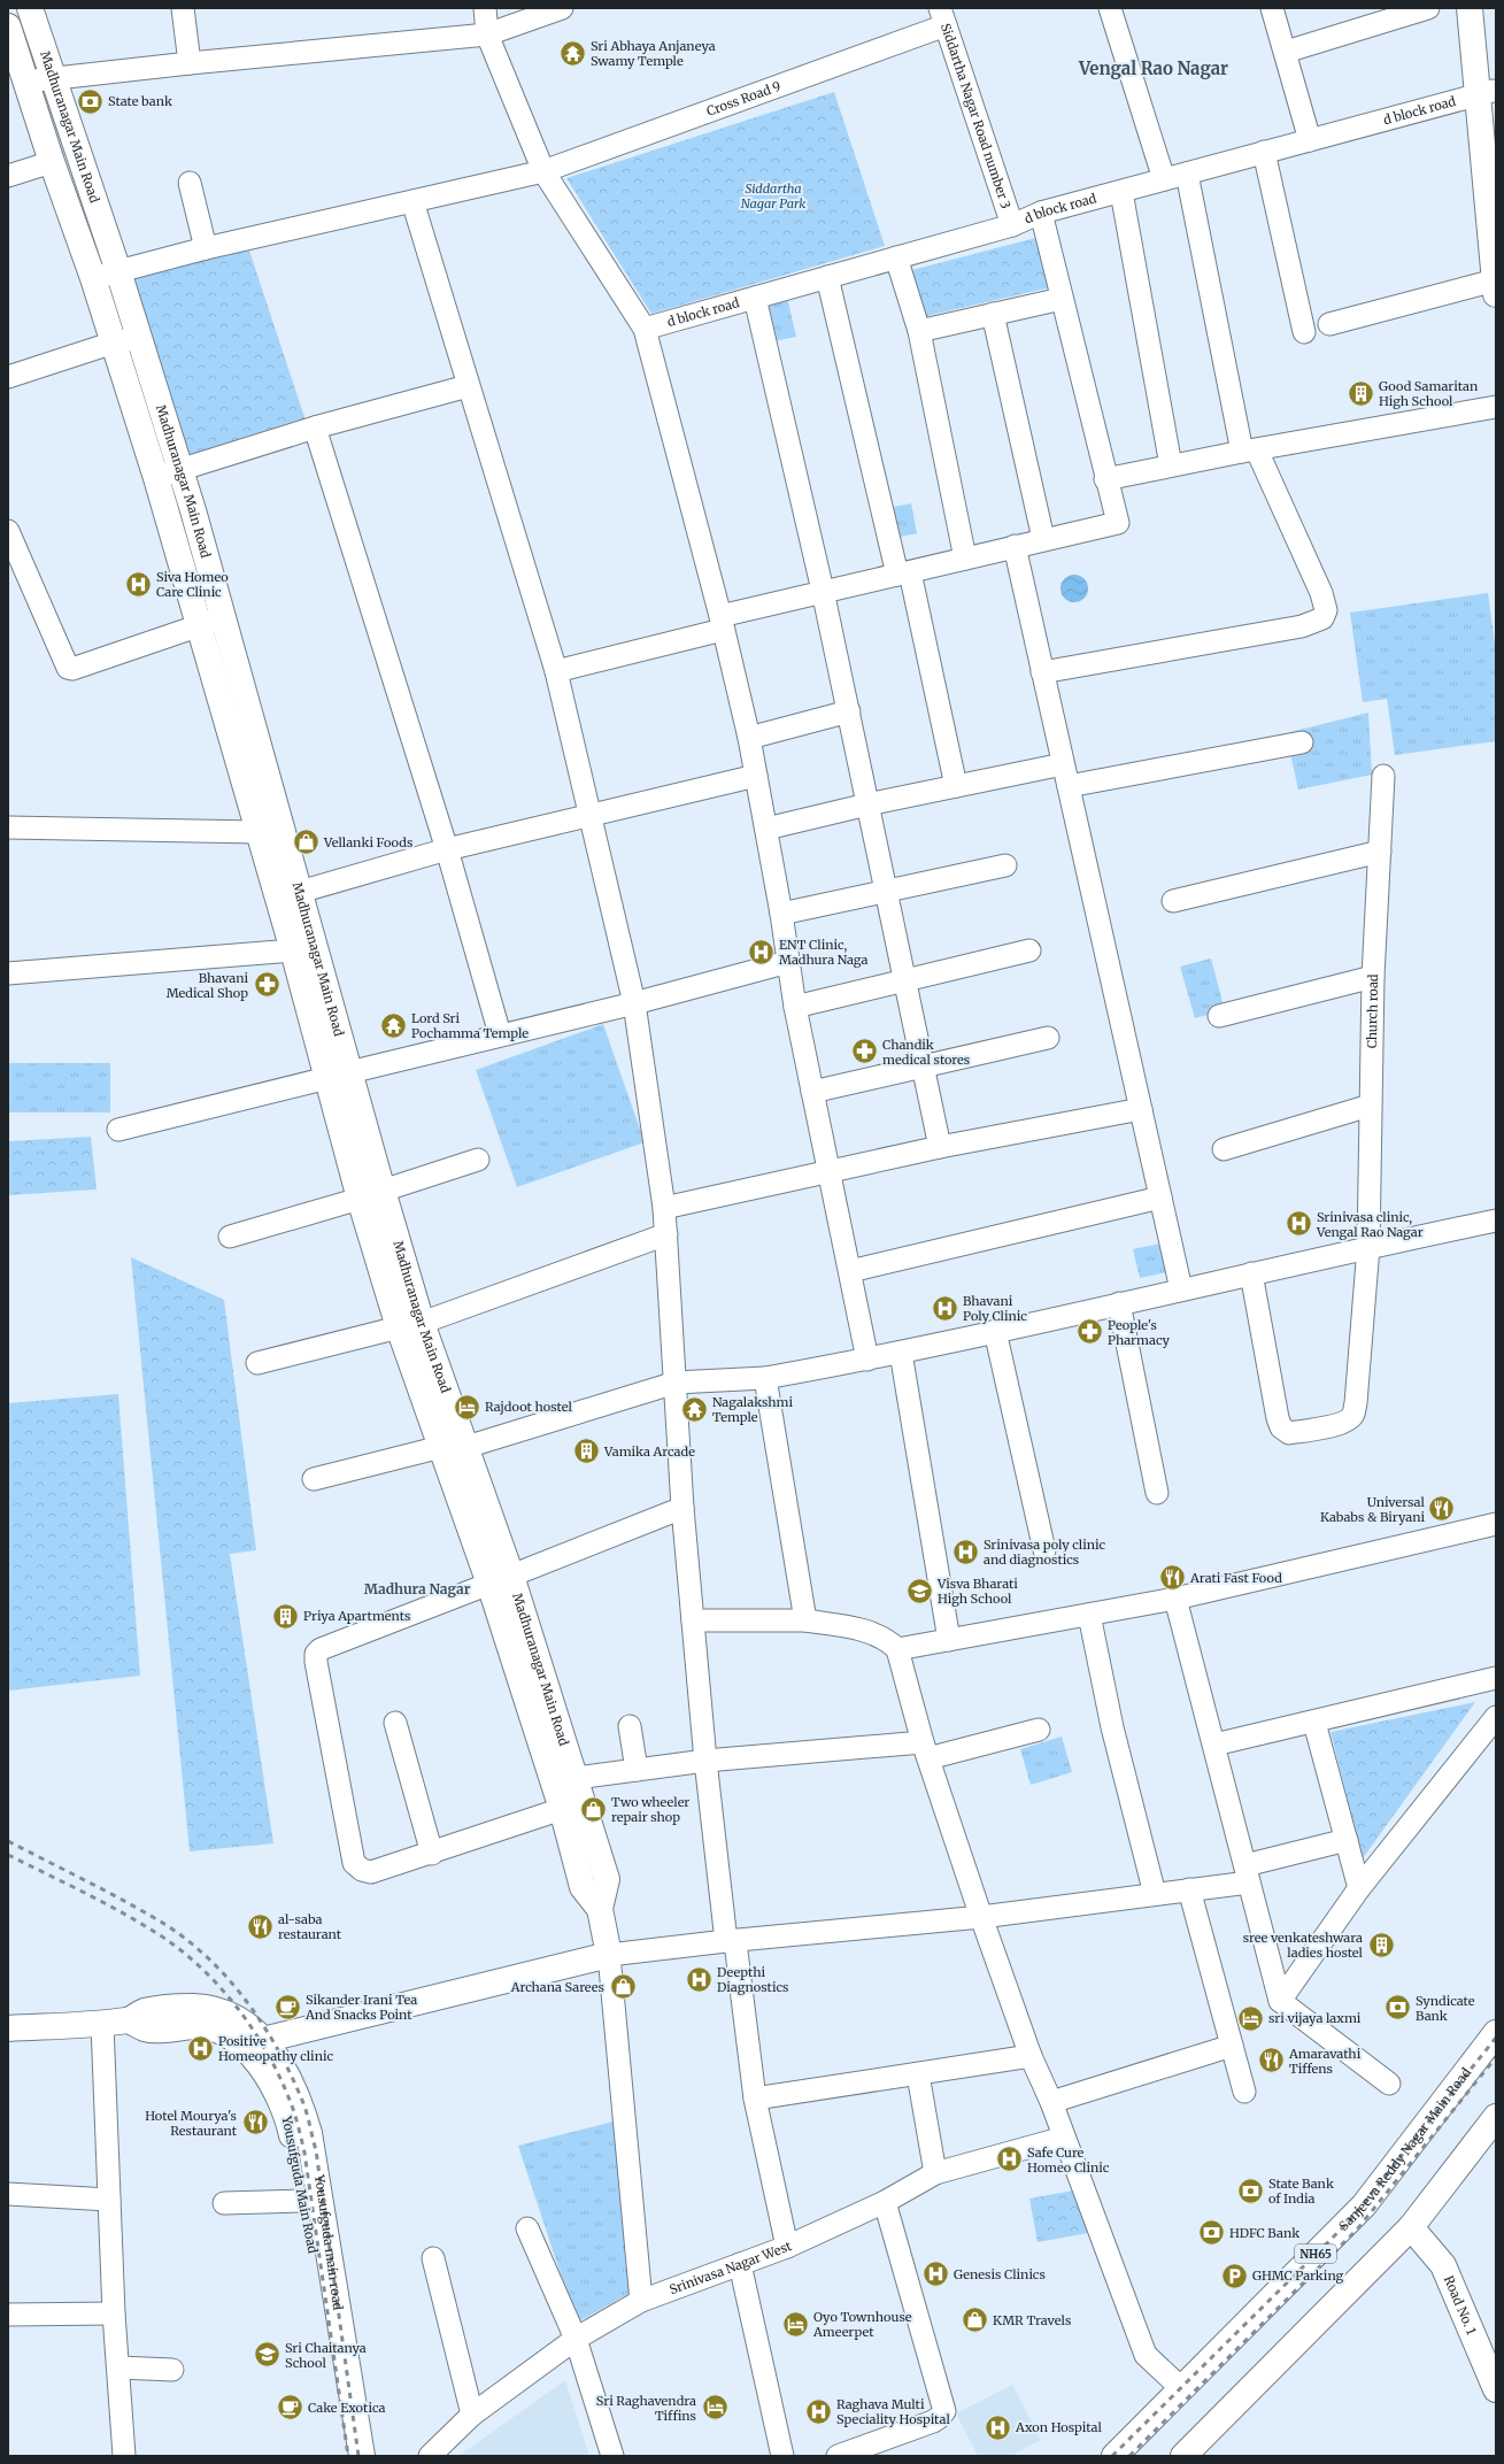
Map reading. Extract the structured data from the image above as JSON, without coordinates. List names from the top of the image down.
{
  "streets": {
    "main road": [
      "Madhuranagar Main Road",
      "Sanjeeva Reddy Nagar Main Road",
      "Yousufguda Main Road",
      "Yousufguda main road",
      "NH65",
      "Road No. 1"
    ],
    "street": [
      "Cross Road 9",
      "d block road",
      "Siddartha Nagar Road number 3",
      "Church road",
      "Srinivasa Nagar West"
    ]
  },
  "crossings": [
    ["Cross Road 9", "Siddartha Nagar Road number 3"],
    ["Cross Road 9", "Madhuranagar Main Road"],
    ["d block road", "Siddartha Nagar Road number 3"]
  ],
  "districts": ["Vengal Rao Nagar", "Madhura Nagar"],
  "parks": ["Siddartha Nagar Park"],
  "places": {
    "temple": ["Sri Abhaya Anjaneya Swamy Temple", "Lord Sri Pochamma Temple", "Nagalakshmi Temple"],
    "bank": [
      "State bank",
      "Syndicate Bank",
      "State Bank of India",
      "HDFC Bank"
    ],
    "building": [
      "Good Samaritan High School",
      "Vamika Arcade",
      "Priya Apartments",
      "sree venkateshwara ladies hostel"
    ],
    "hospital": [
      "Siva Homeo Care Clinic",
      "ENT Clinic, Madhura Naga",
      "Srinivasa clinic, Vengal Rao Nagar",
      "Bhavani Poly Clinic",
      "Srinivasa poly clinic and diagnostics",
      "Deepthi Diagnostics",
      "Positive Homeopathy clinic",
      "Safe Cure Homeo Clinic",
      "Genesis Clinics",
      "Raghava Multi Speciality Hospital",
      "Axon Hospital"
    ],
    "shop": [
      "Vellanki Foods",
      "Two wheeler repair shop",
      "Archana Sarees",
      "KMR Travels"
    ],
    "pharmacy": ["Bhavani Medical Shop", "Chandik medical stores", "People's Pharmacy"],
    "hotel": [
      "Rajdoot hostel",
      "sri vijaya laxmi",
      "Oyo Townhouse Ameerpet",
      "Sri Raghavendra Tiffins"
    ],
    "restaurant": [
      "Universal Kababs & Biryani",
      "Arati Fast Food",
      "al-saba restaurant",
      "Amaravathi Tiffens",
      "Hotel Mourya's Restaurant"
    ],
    "school or university": ["Visva Bharati High School", "Sri Chaitanya School"],
    "cafe": ["Sikander Irani Tea And Snacks Point", "Cake Exotica"],
    "parking": ["GHMC Parking"]
  }
}
